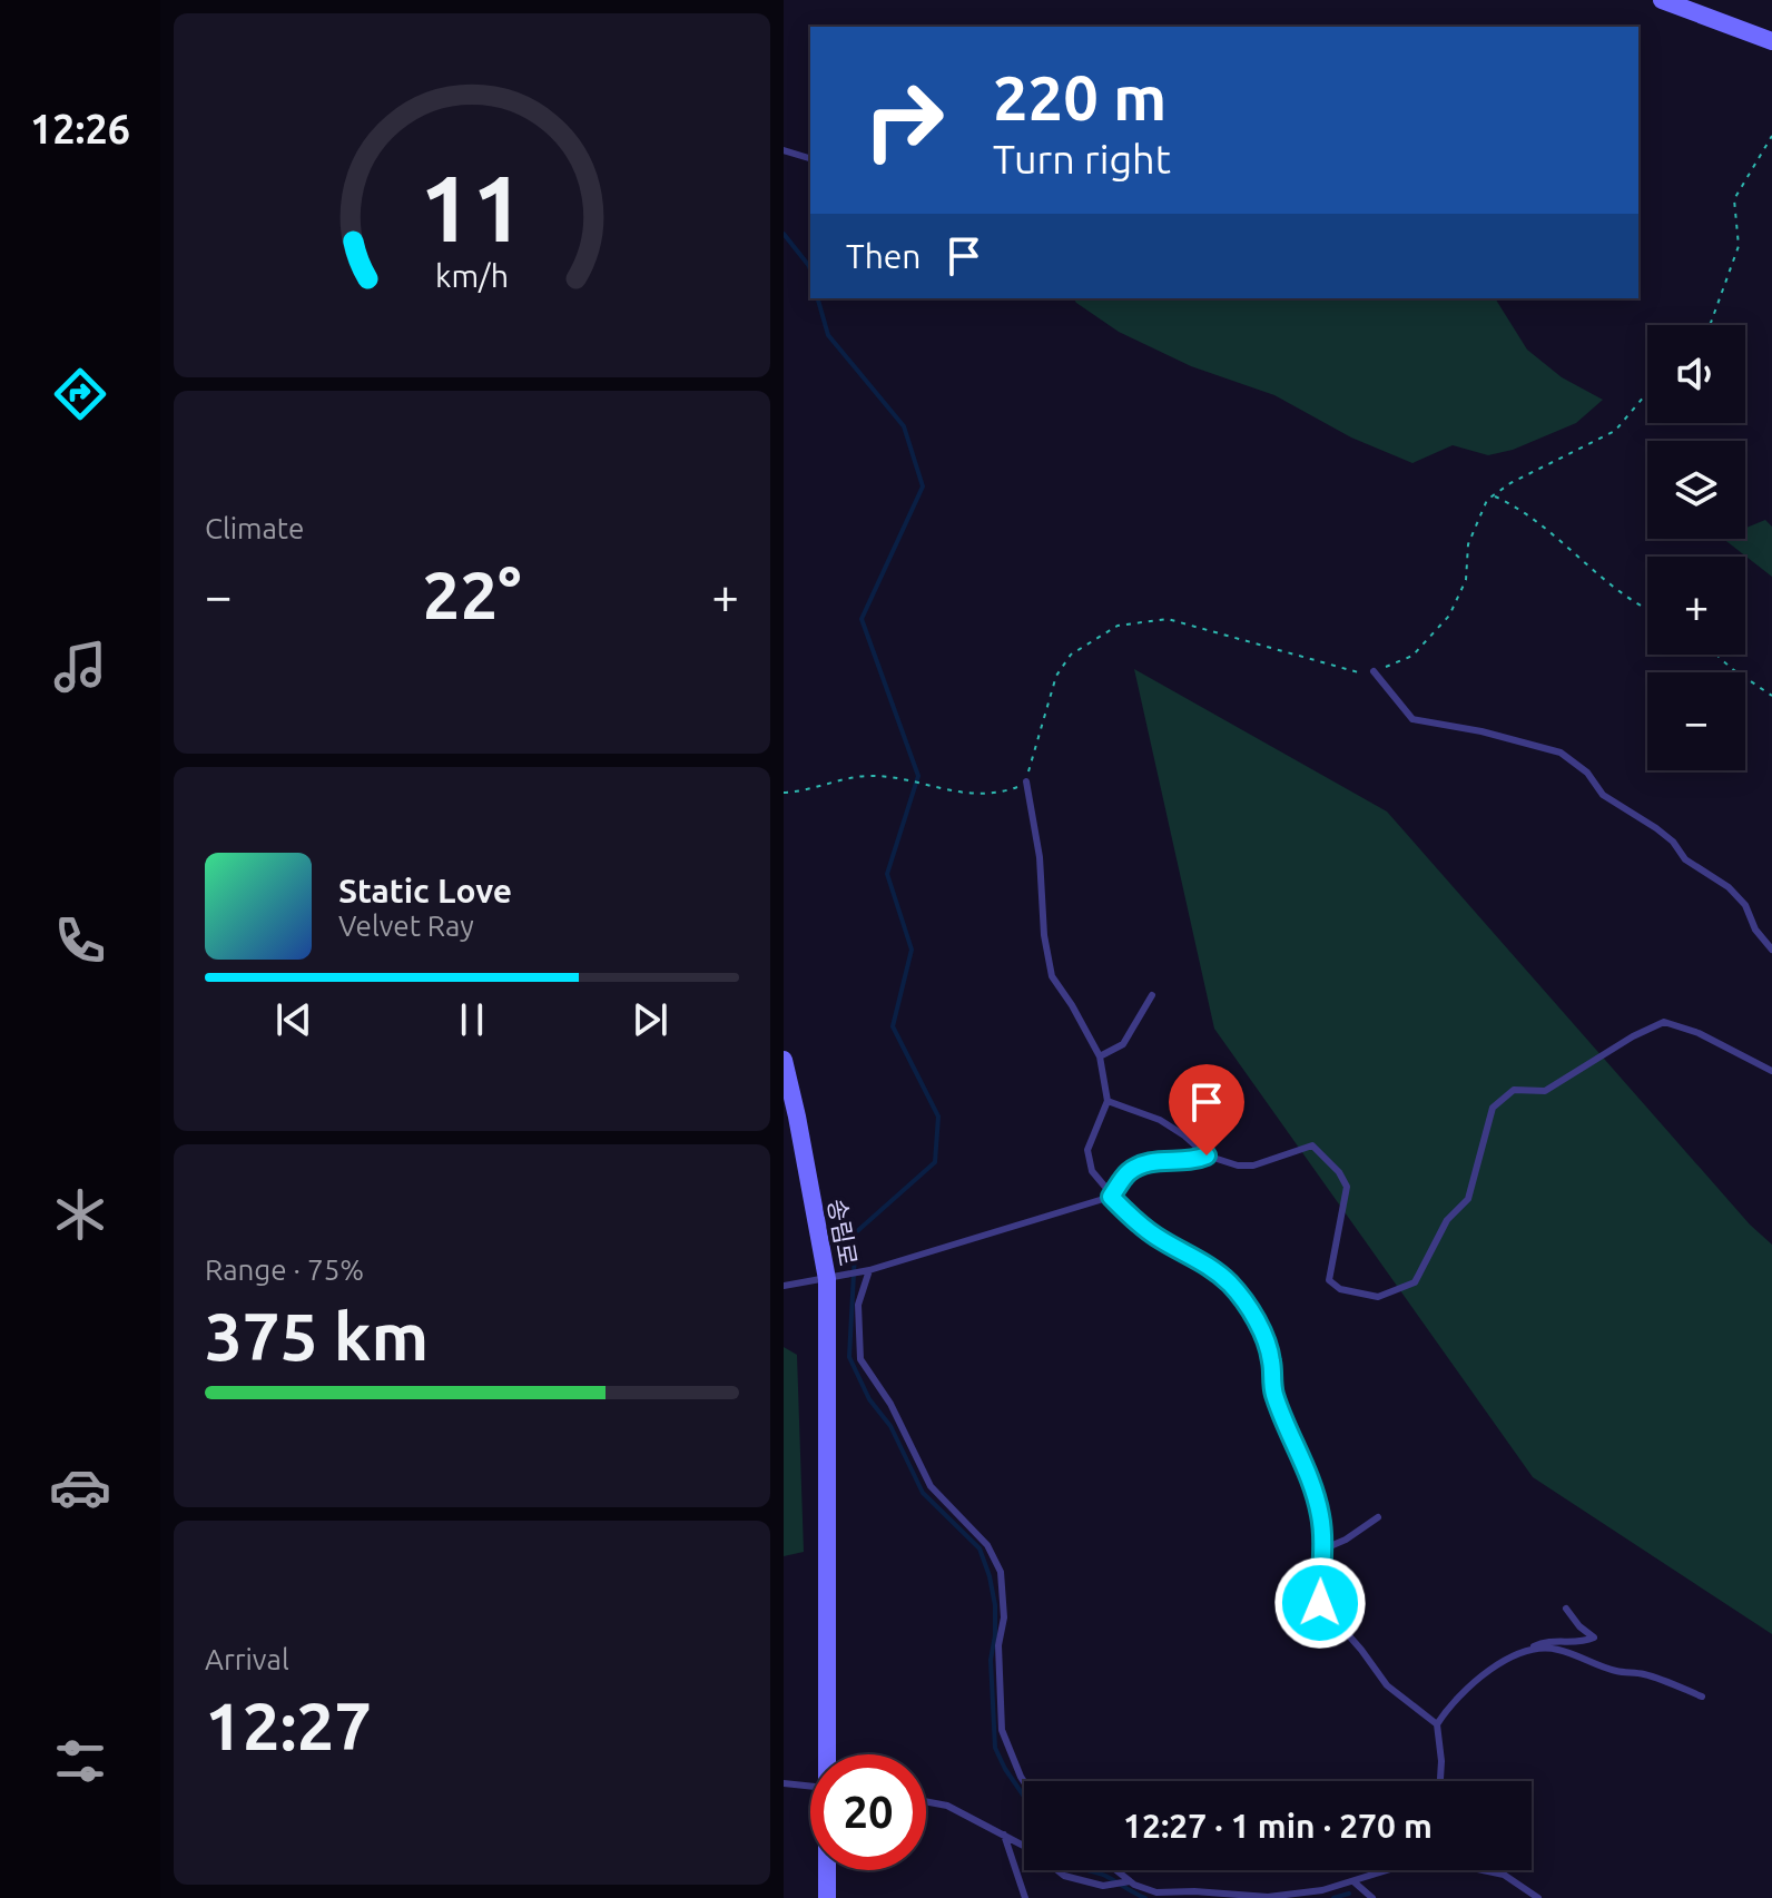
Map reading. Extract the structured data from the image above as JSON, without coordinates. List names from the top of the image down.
{
  "streets": {
    "main road": ["송림로"]
  },
  "page": {
    "tabs": "12:26",
    "turn": ["220 m", "Turn right"],
    "then": "Then",
    "map_buttons": ["+", "−"],
    "tile": [
      "Climate",
      ["Range · 75%", "375 km"],
      ["Arrival", "12:27"]
    ],
    "heat": ["−", "22°", "+"],
    "song": ["Static Love", "Velvet Ray"],
    "limit": "20",
    "trip": "12:27 · 1 min · 270 m",
    "gauge": ["11", "km/h"]
  }
}
